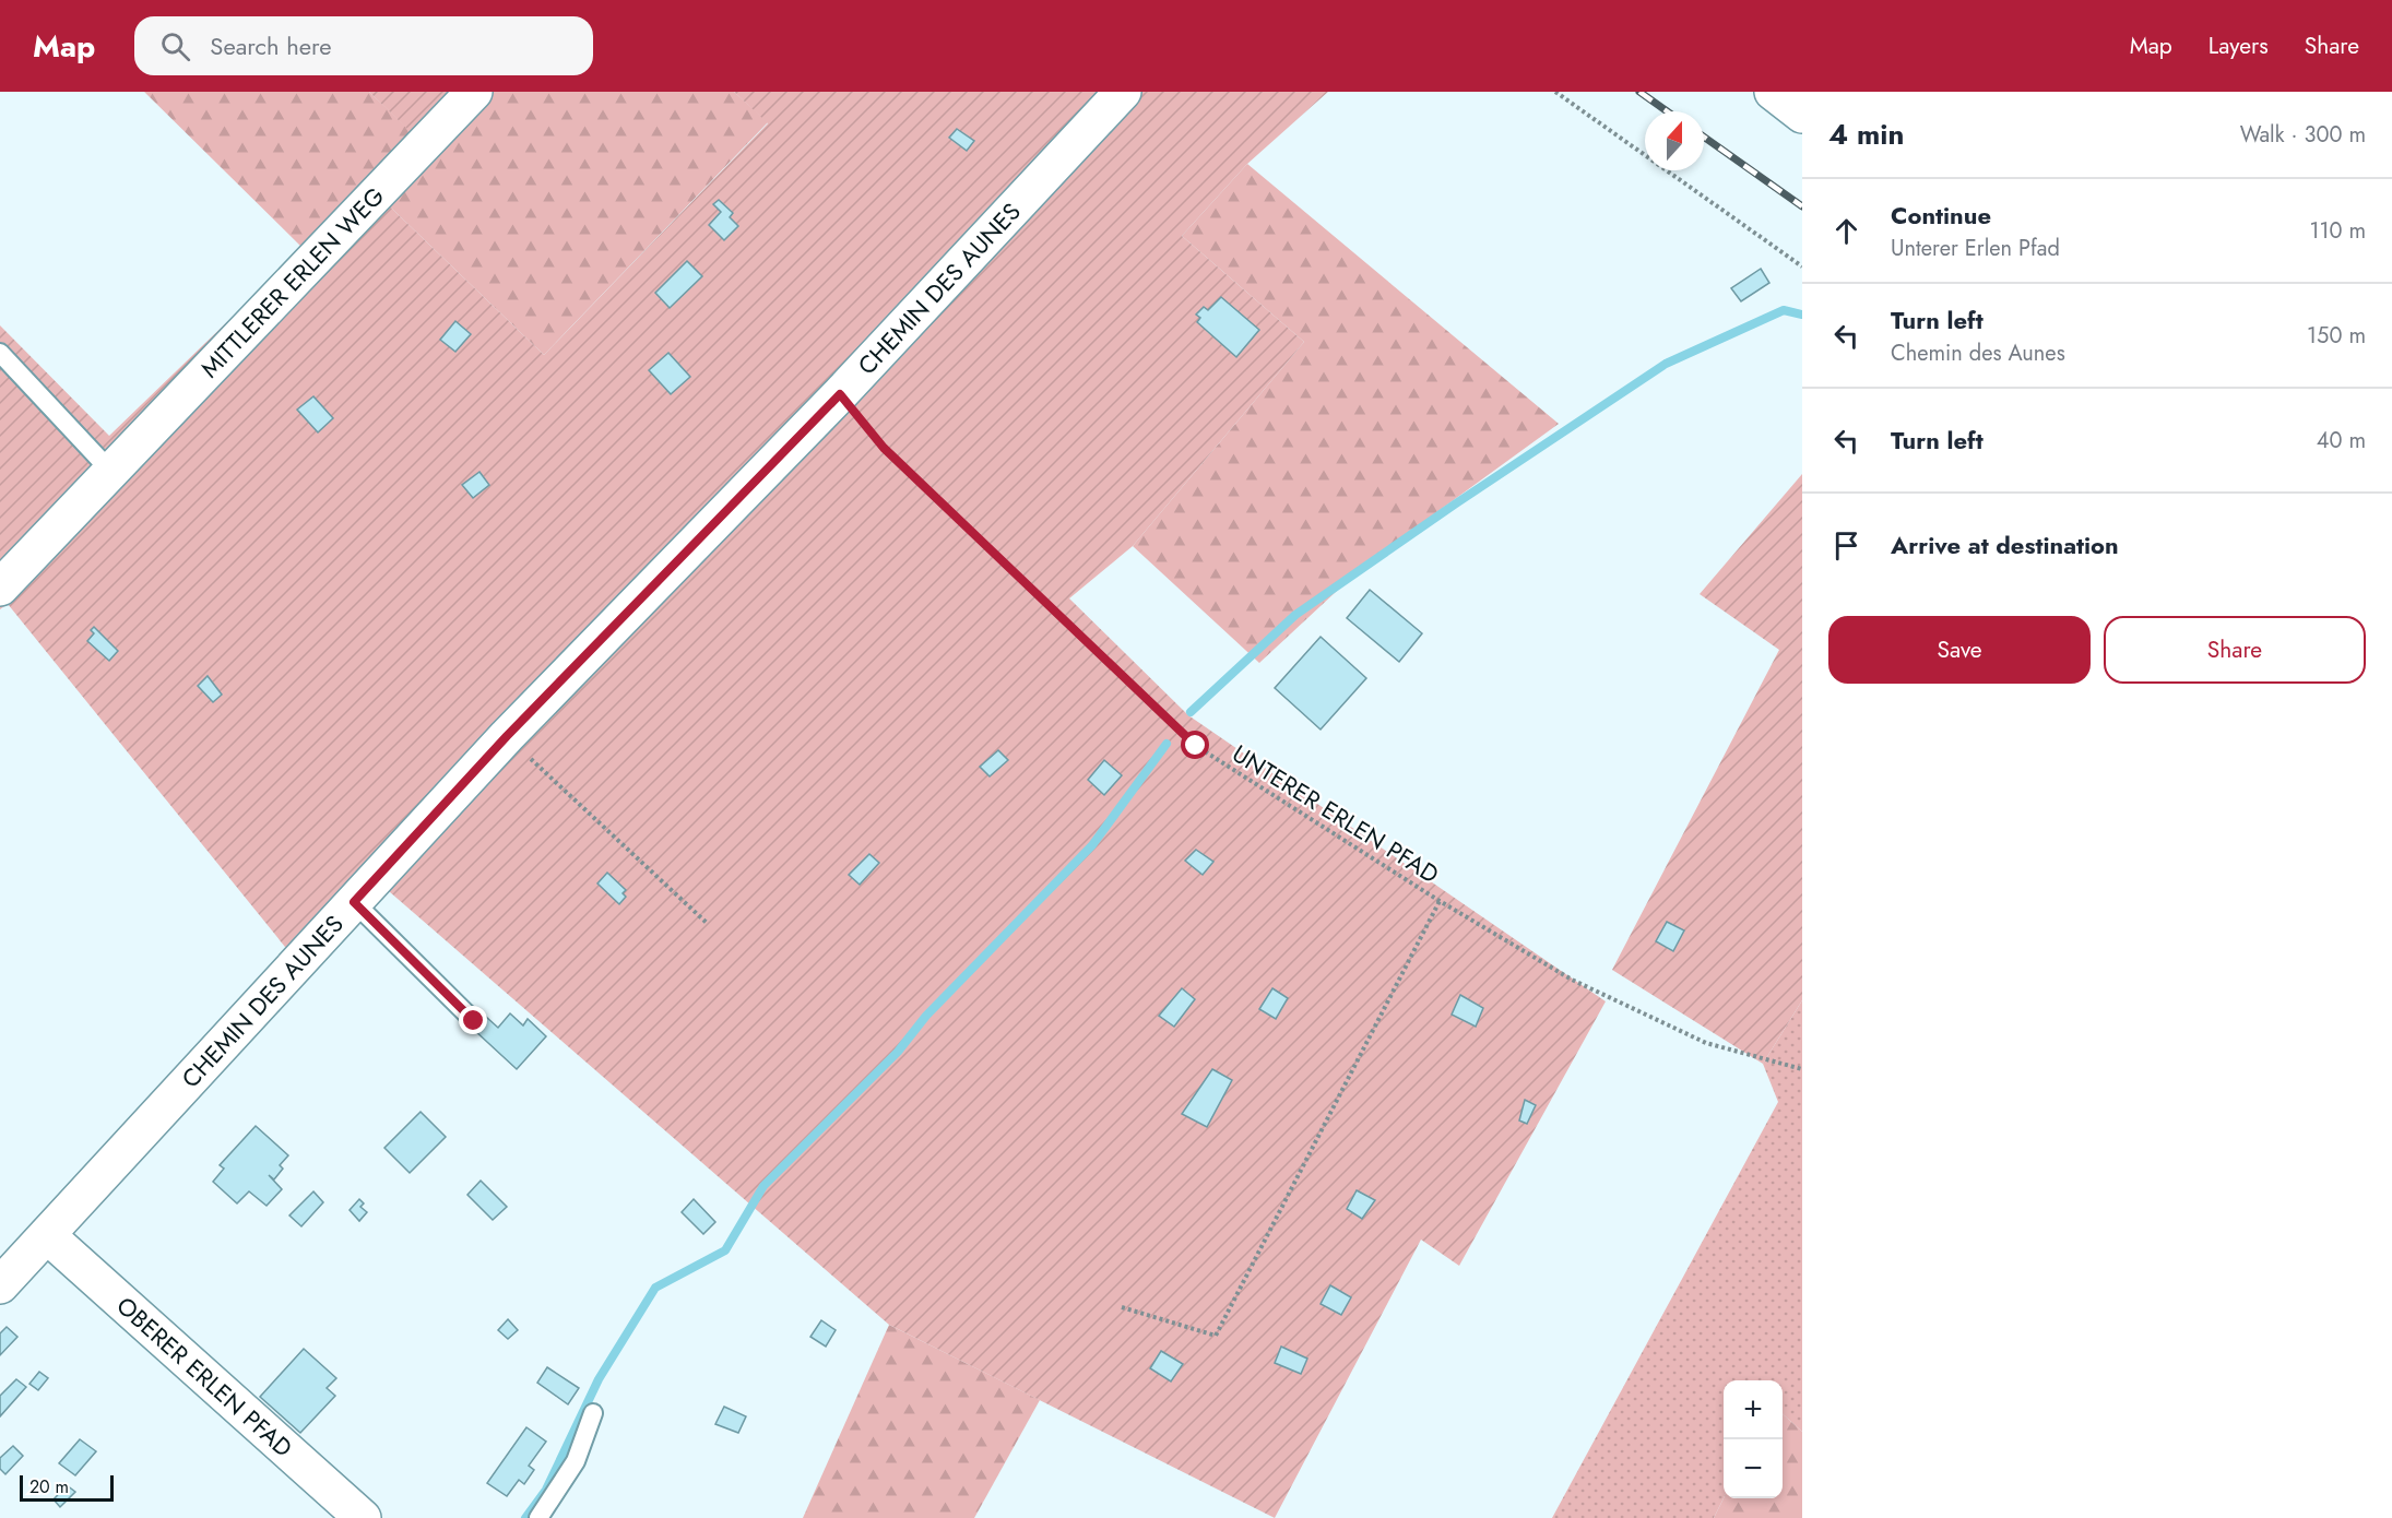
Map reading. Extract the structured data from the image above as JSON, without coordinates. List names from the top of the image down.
{
  "streets": {
    "street": ["MITTLERER ERLEN WEG", "CHEMIN DES AUNES", "OBERER ERLEN PFAD"],
    "path": ["UNTERER ERLEN PFAD"]
  },
  "crossings": [
    ["CHEMIN DES AUNES", "UNTERER ERLEN PFAD"],
    ["CHEMIN DES AUNES", "OBERER ERLEN PFAD"]
  ],
  "scale_bar": "20 m",
  "north": "top",
  "page": {
    "header": "Map",
    "search": "Search here",
    "nav": ["Map", "Layers", "Share"],
    "heading": ["4 min", "Walk · 300 m"],
    "list": [
      ["Continue", "Unterer Erlen Pfad", "110 m"],
      ["Turn left", "Chemin des Aunes", "150 m"],
      ["Turn left", "40 m"],
      "Arrive at destination"
    ],
    "buttons": ["Save", "Share"],
    "map_buttons": ["+", "−"],
    "scale": "20 m"
  }
}
